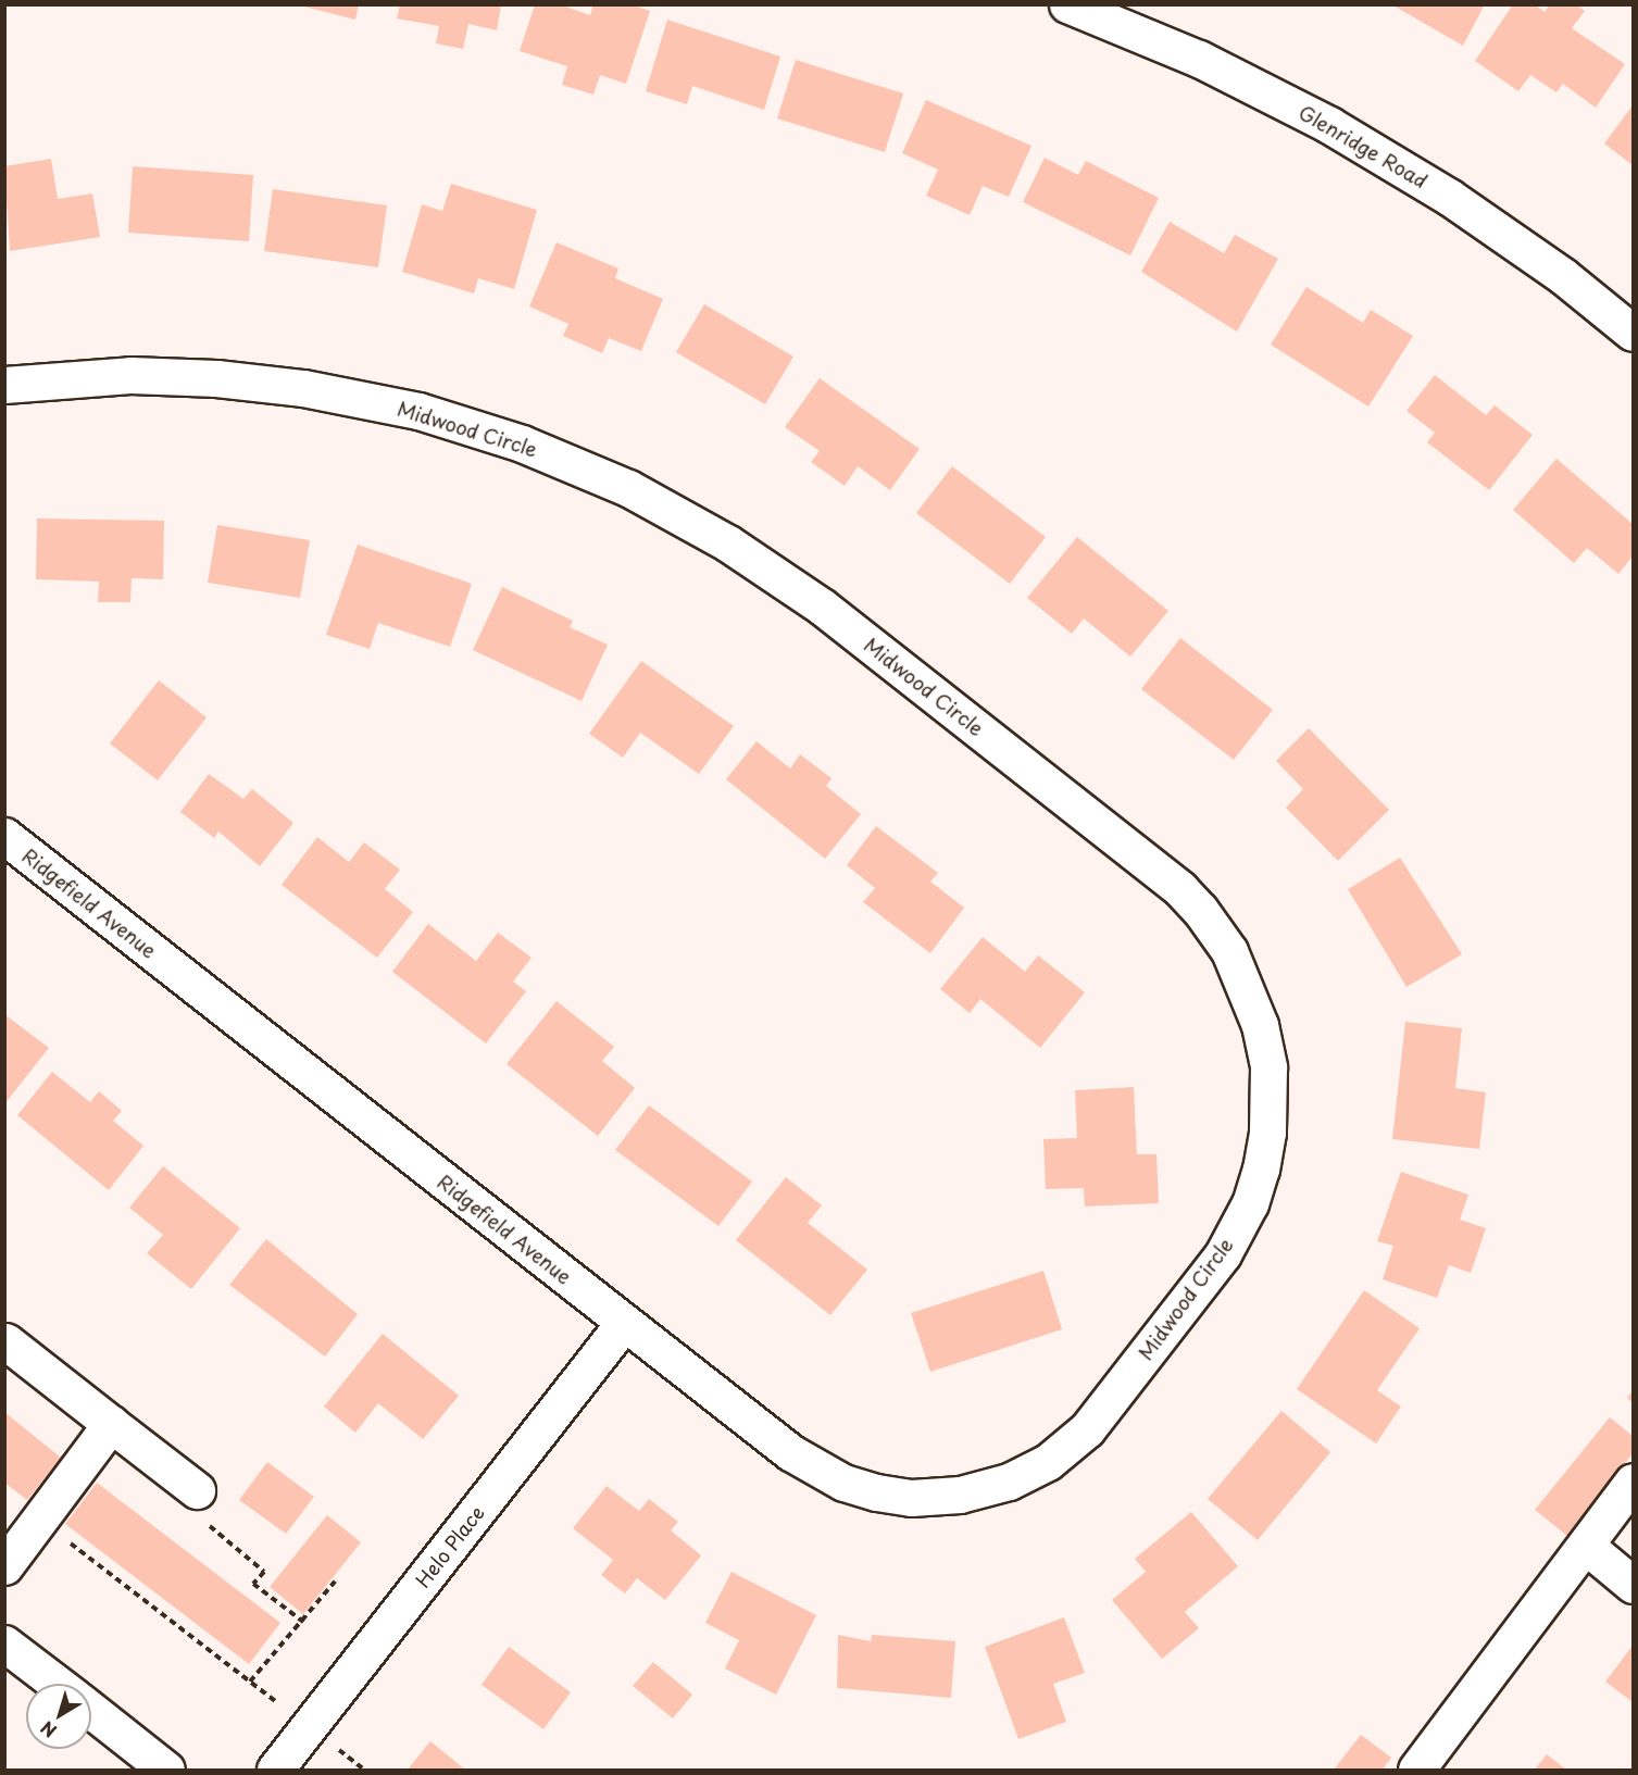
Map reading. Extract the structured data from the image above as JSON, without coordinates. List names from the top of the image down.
{
  "streets": {
    "street": [
      "Glenridge Road",
      "Midwood Circle",
      "Ridgefield Avenue",
      "Helo Place"
    ]
  },
  "crossings": [
    ["Midwood Circle", "Ridgefield Avenue"],
    ["Ridgefield Avenue", "Helo Place"]
  ],
  "north": "bottom left"
}
